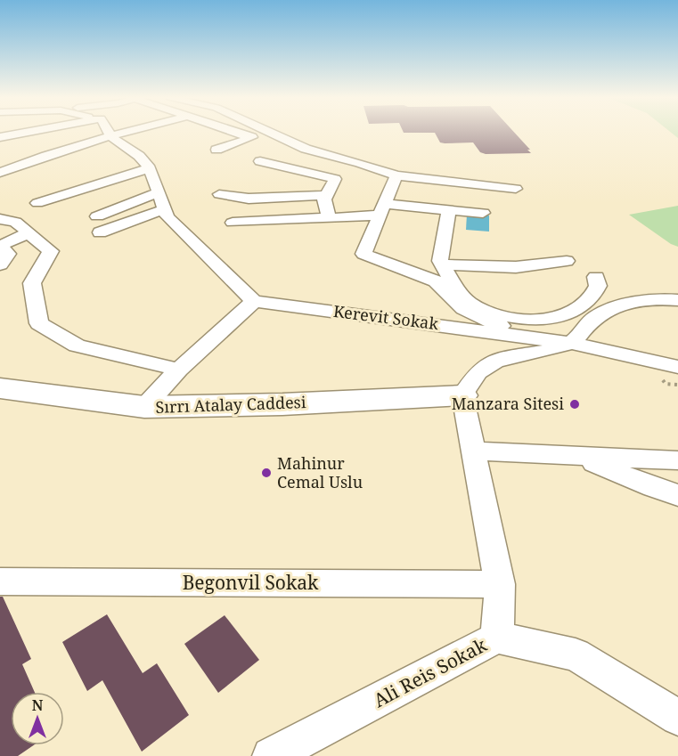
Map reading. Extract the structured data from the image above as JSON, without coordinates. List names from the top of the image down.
{
  "streets": {
    "street": [
      "Kerevit Sokak",
      "Sırrı Atalay Caddesi",
      "Begonvil Sokak",
      "Ali Reis Sokak"
    ]
  },
  "places": ["Manzara Sitesi", "Mahinur Cemal Uslu"],
  "north": "top"
}
